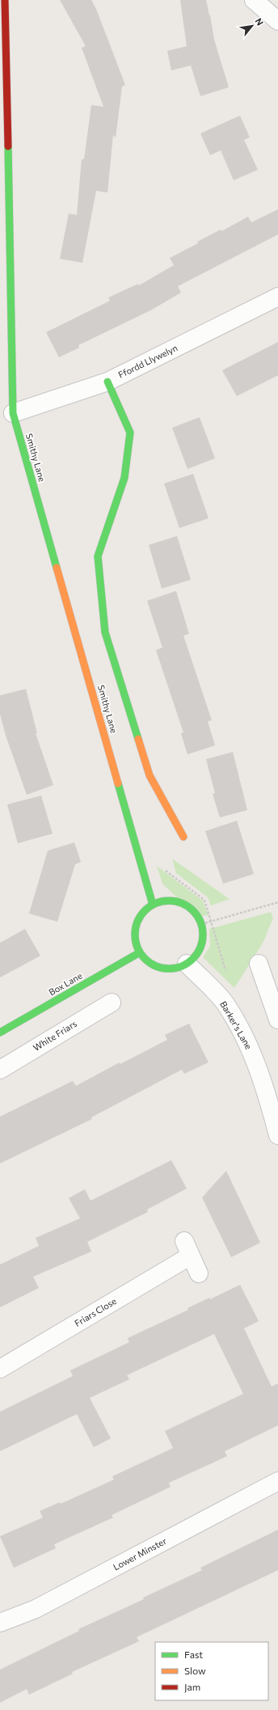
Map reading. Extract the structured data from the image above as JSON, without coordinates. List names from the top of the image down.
{
  "streets": {
    "street": [
      "Ffordd Llywelyn",
      "Smithy Lane",
      "Box Lane",
      "Barker's Lane",
      "White Friars",
      "Friars Close",
      "Lower Minster"
    ]
  },
  "crossings": [
    ["Ffordd Llywelyn", "Smithy Lane"],
    ["Smithy Lane", "Box Lane"],
    ["Smithy Lane", "Barker's Lane"],
    ["Box Lane", "Barker's Lane"]
  ],
  "legend": ["Fast", "Slow", "Jam"],
  "north": "top right"
}
